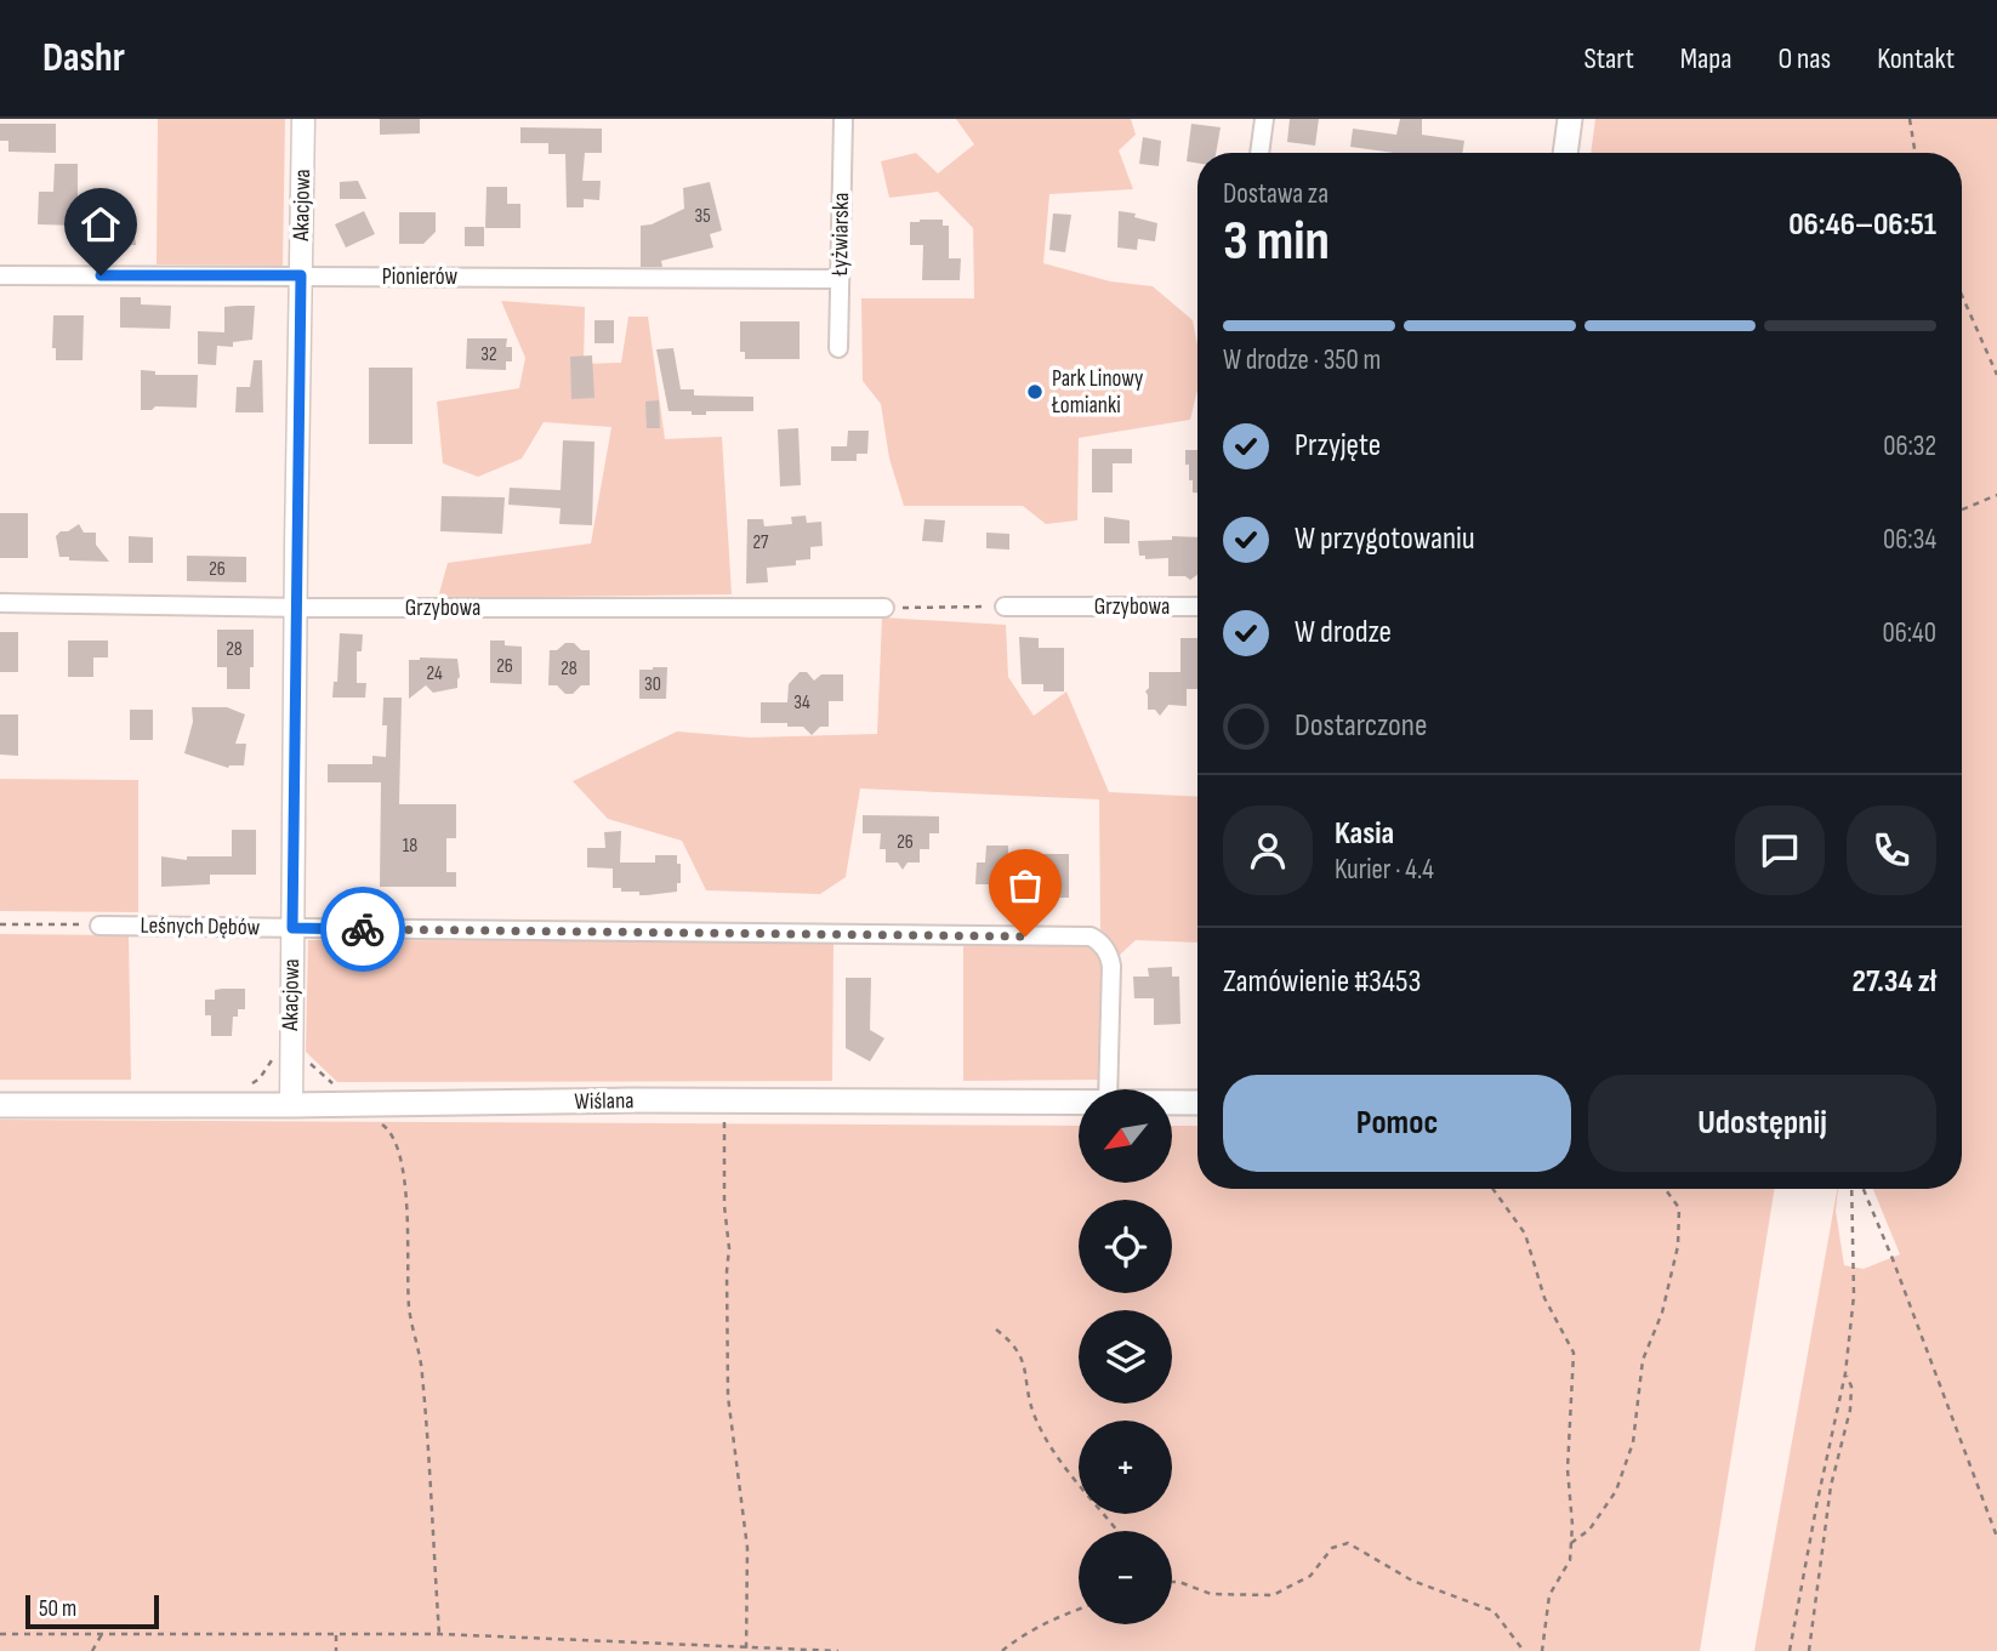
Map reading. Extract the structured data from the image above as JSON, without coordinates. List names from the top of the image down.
{
  "streets": {
    "main road": ["Wiślana"],
    "street": [
      "Akacjowa",
      "Łyżwiarska",
      "Pionierów",
      "Grzybowa",
      "Leśnych Dębów"
    ]
  },
  "crossings": [
    ["Akacjowa", "Pionierów"],
    ["Akacjowa", "Grzybowa"],
    ["Akacjowa", "Leśnych Dębów"],
    ["Akacjowa", "Wiślana"],
    ["Łyżwiarska", "Pionierów"]
  ],
  "places": ["Park Linowy Łomianki"],
  "house_numbers": [
    "35",
    "32",
    "27",
    "26",
    "28",
    "26",
    "28",
    "24",
    "30",
    "34",
    "26",
    "18"
  ],
  "scale_bar": "50 m",
  "north": "bottom left",
  "page": {
    "header": "Dashr",
    "nav": [
      "Start",
      "Mapa",
      "O nas",
      "Kontakt"
    ],
    "heading": ["3 min", "Dostawa za", "06:46–06:51"],
    "panel": [
      "Kasia",
      "Kurier · 4.4",
      "Zamówienie #3453",
      "27.34 zł"
    ],
    "bar": "W drodze · 350 m",
    "list": [
      ["Przyjęte", "06:32"],
      ["W przygotowaniu", "06:34"],
      ["W drodze", "06:40"],
      "Dostarczone"
    ],
    "buttons": ["Pomoc", "Udostępnij"],
    "map_buttons": ["+", "−"],
    "scale": "50 m"
  }
}
